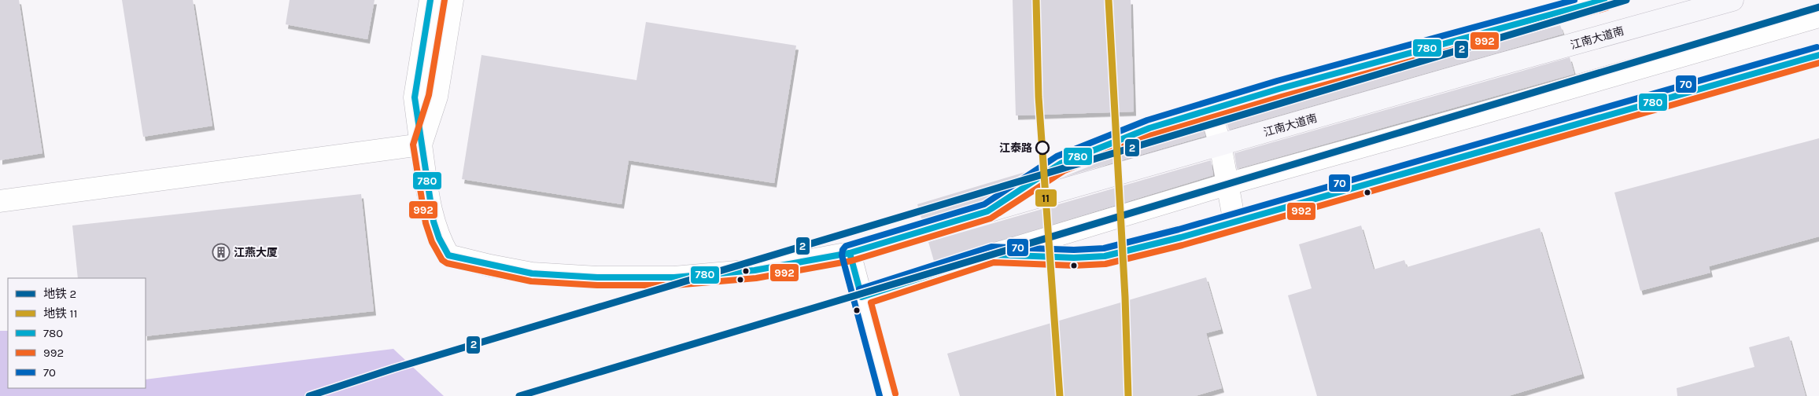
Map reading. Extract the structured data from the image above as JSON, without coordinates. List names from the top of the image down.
{
  "streets": {
    "main road": ["江南大道南"]
  },
  "places": {
    "other": ["江泰路"],
    "building": ["江燕大厦"]
  },
  "lines": [
    "metro line 2",
    "metro line 11",
    "transit line 780",
    "transit line 992",
    "transit line 70"
  ],
  "legend": [
    "地铁 2",
    "地铁 11",
    "780",
    "992",
    "70"
  ]
}
